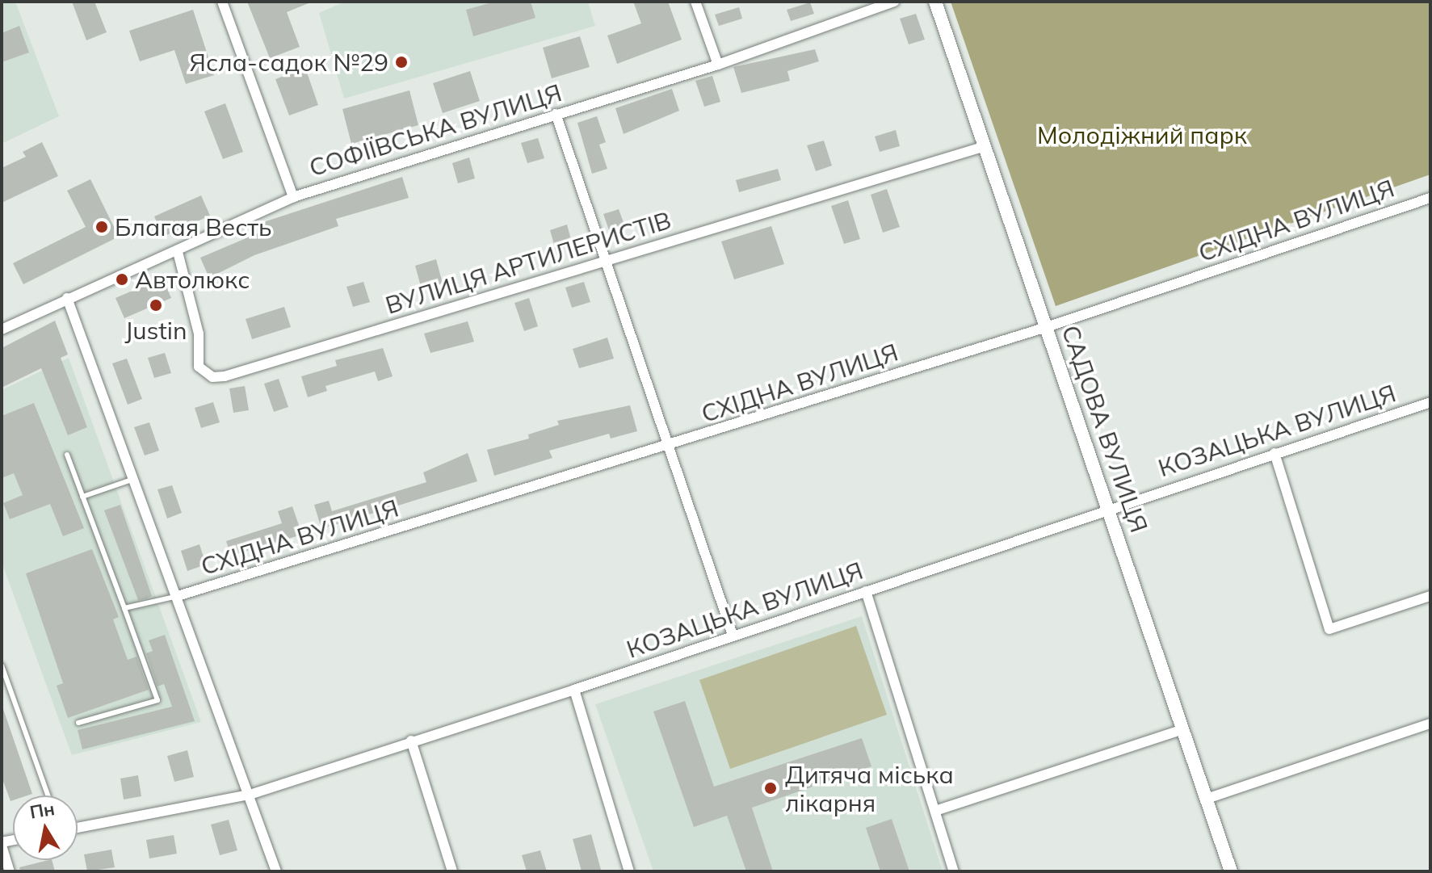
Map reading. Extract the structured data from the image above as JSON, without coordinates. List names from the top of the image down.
{
  "streets": {
    "street": [
      "СОФІЇВСЬКА ВУЛИЦЯ",
      "СХІДНА ВУЛИЦЯ",
      "ВУЛИЦЯ АРТИЛЕРИСТІВ",
      "САДОВА ВУЛИЦЯ",
      "КОЗАЦЬКА ВУЛИЦЯ"
    ]
  },
  "crossings": [
    ["СОФІЇВСЬКА ВУЛИЦЯ", "ВУЛИЦЯ АРТИЛЕРИСТІВ"],
    ["СХІДНА ВУЛИЦЯ", "САДОВА ВУЛИЦЯ"],
    ["ВУЛИЦЯ АРТИЛЕРИСТІВ", "САДОВА ВУЛИЦЯ"],
    ["САДОВА ВУЛИЦЯ", "КОЗАЦЬКА ВУЛИЦЯ"]
  ],
  "parks": ["Молодіжний парк"],
  "places": [
    "Ясла-садок №29",
    "Благая Весть",
    "Автолюкс",
    "Justin",
    "Дитяча міська лікарня"
  ],
  "north": "top"
}
